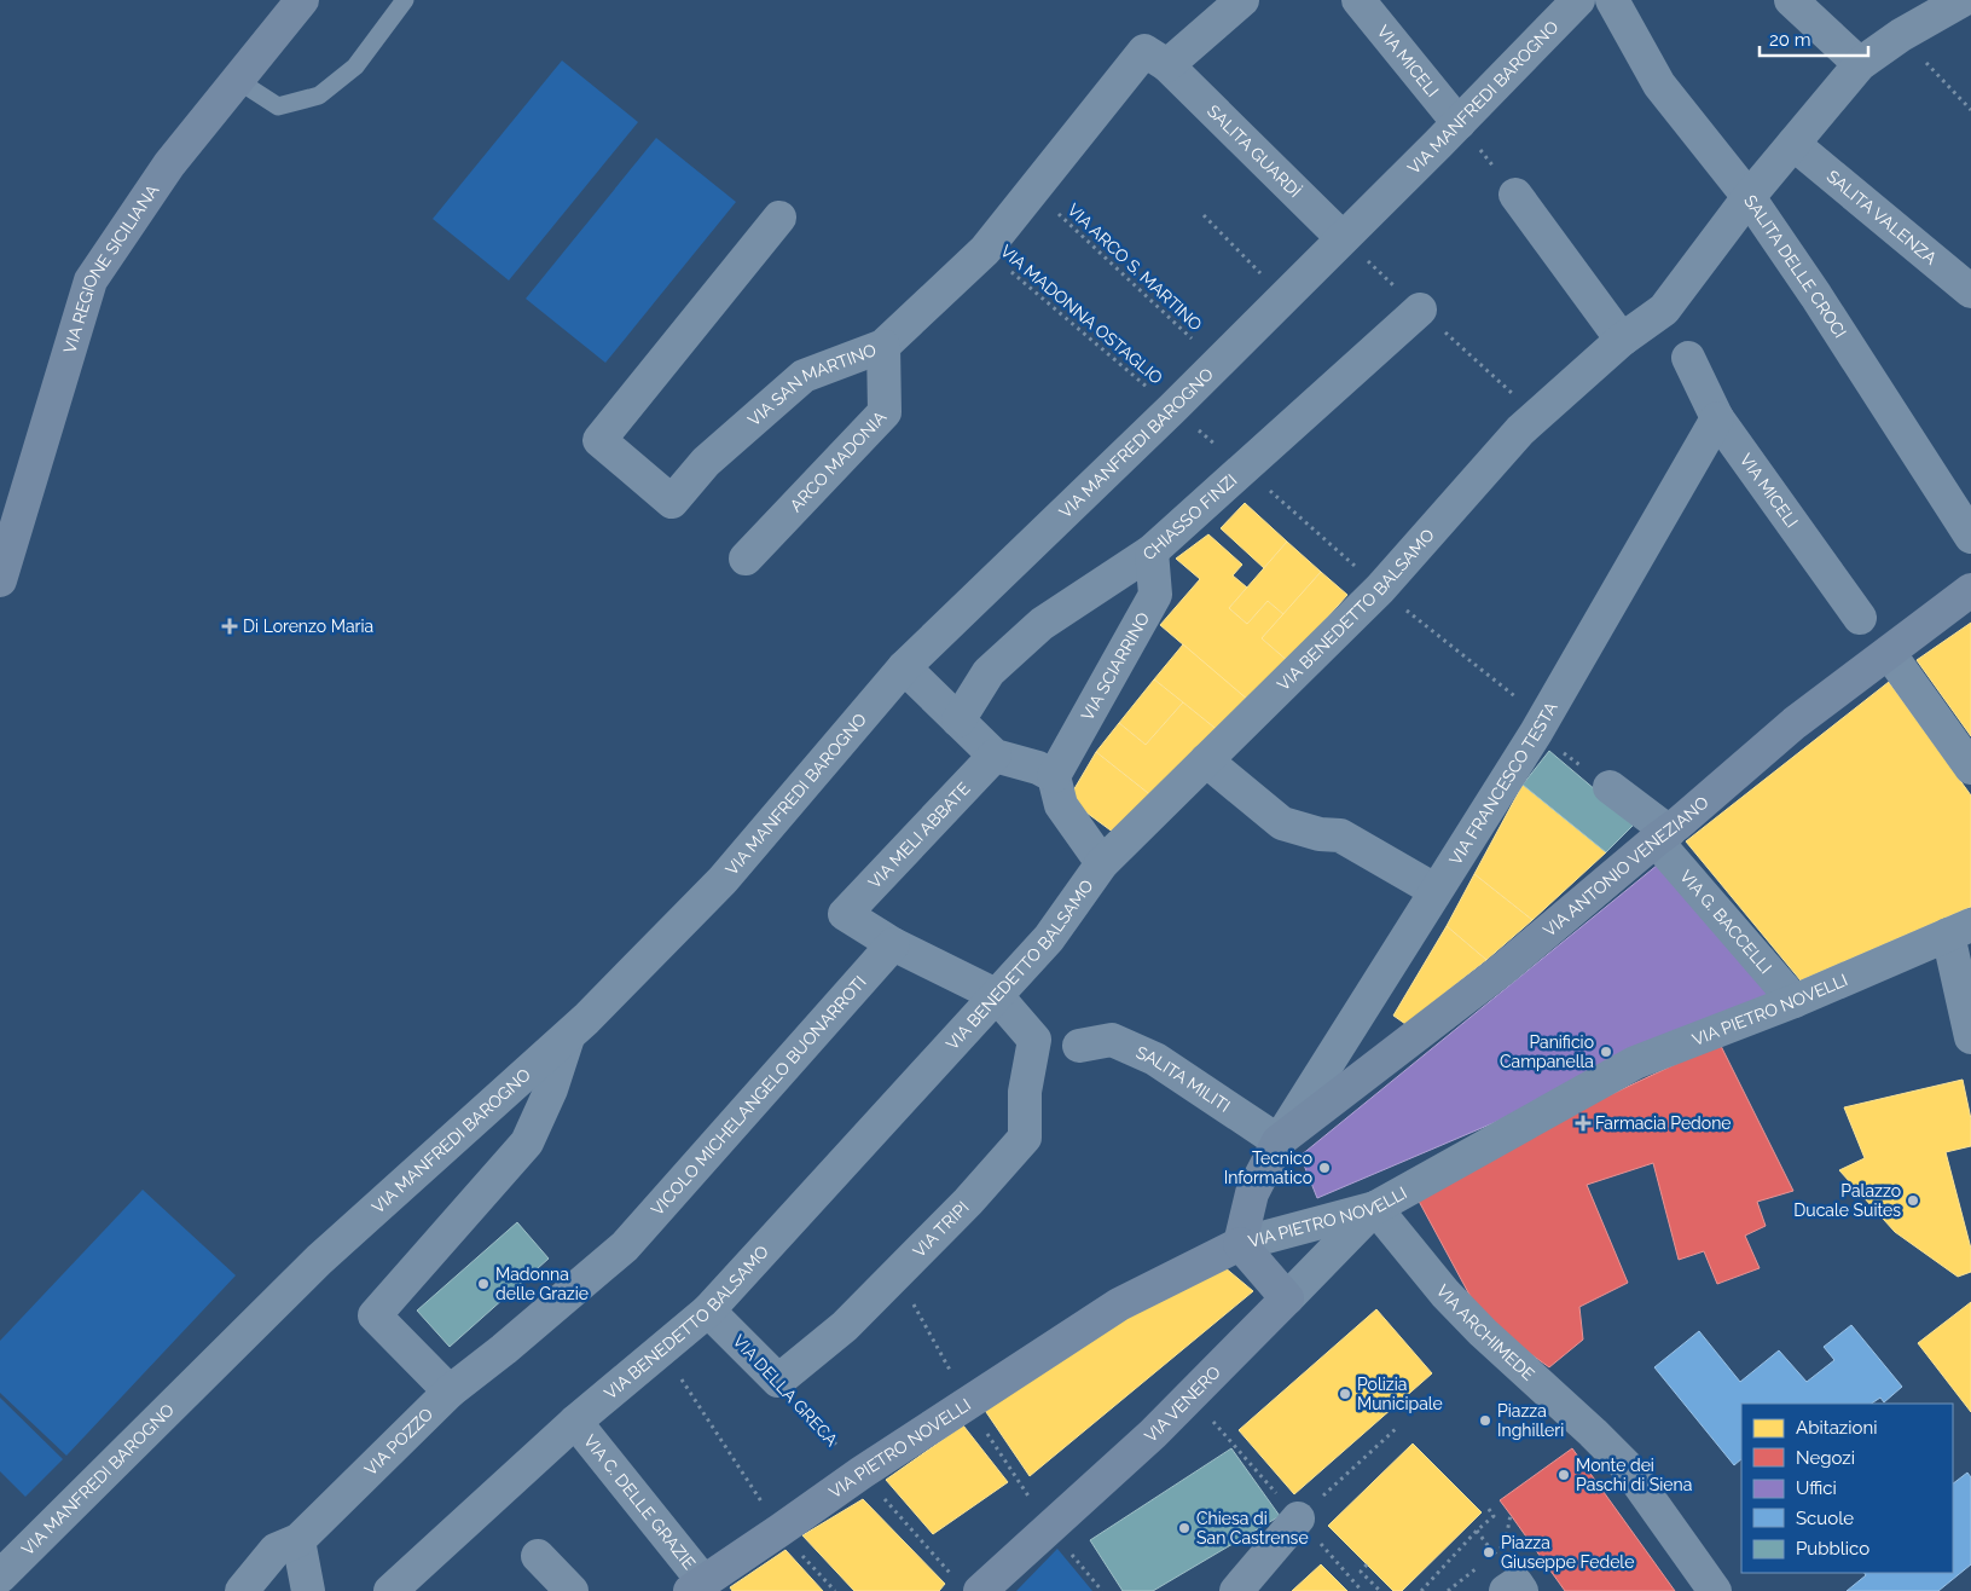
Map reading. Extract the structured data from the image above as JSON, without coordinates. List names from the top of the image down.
{
  "streets": {
    "street": [
      "VIA MICELI",
      "VIA MANFREDI BAROGNO",
      "SALITA GUARDÌ",
      "SALITA VALENZA",
      "SALITA DELLE CROCI",
      "VIA REGIONE SICILIANA",
      "VIA SAN MARTINO",
      "ARCO MADONIA",
      "CHIASSO FINZI",
      "VIA BENEDETTO BALSAMO",
      "VIA SCIARRINO",
      "VIA FRANCESCO TESTA",
      "VIA MELI ABBATE",
      "VIA ANTONIO VENEZIANO",
      "VIA G. BACCELLI",
      "VIA PIETRO NOVELLI",
      "SALITA MILITI",
      "VICOLO MICHELANGELO BUONARROTI",
      "VIA TRIPI",
      "VIA ARCHIMEDE",
      "VIA DELLA GRECA",
      "VIA VENERO",
      "VIA POZZO",
      "VIA C. DELLE GRAZIE"
    ],
    "path": ["VIA ARCO S. MARTINO", "VIA MADONNA OSTAGLIO"]
  },
  "crossings": [
    ["VIA MICELI", "VIA MANFREDI BAROGNO"],
    ["VIA MICELI", "VIA FRANCESCO TESTA"],
    ["VIA MANFREDI BAROGNO", "SALITA GUARDÌ"],
    ["VIA MANFREDI BAROGNO", "VIA ARCO S. MARTINO"],
    ["VIA MANFREDI BAROGNO", "VIA MADONNA OSTAGLIO"],
    ["SALITA GUARDÌ", "VIA SAN MARTINO"],
    ["SALITA VALENZA", "VIA BENEDETTO BALSAMO"],
    ["SALITA DELLE CROCI", "VIA BENEDETTO BALSAMO"],
    ["VIA ARCO S. MARTINO", "VIA SAN MARTINO"],
    ["VIA MADONNA OSTAGLIO", "VIA SAN MARTINO"],
    ["VIA MADONNA OSTAGLIO", "CHIASSO FINZI"],
    ["VIA MADONNA OSTAGLIO", "VIA BENEDETTO BALSAMO"],
    ["VIA MADONNA OSTAGLIO", "VIA FRANCESCO TESTA"],
    ["VIA SAN MARTINO", "ARCO MADONIA"],
    ["CHIASSO FINZI", "VIA SCIARRINO"],
    ["VIA BENEDETTO BALSAMO", "VIA TRIPI"],
    ["VIA BENEDETTO BALSAMO", "VIA DELLA GRECA"],
    ["VIA BENEDETTO BALSAMO", "VIA C. DELLE GRAZIE"],
    ["VIA FRANCESCO TESTA", "VIA ANTONIO VENEZIANO"],
    ["VIA FRANCESCO TESTA", "SALITA MILITI"],
    ["VIA MELI ABBATE", "VICOLO MICHELANGELO BUONARROTI"],
    ["VIA ANTONIO VENEZIANO", "VIA G. BACCELLI"],
    ["VIA ANTONIO VENEZIANO", "SALITA MILITI"],
    ["VIA G. BACCELLI", "VIA PIETRO NOVELLI"],
    ["VIA PIETRO NOVELLI", "VIA ARCHIMEDE"],
    ["VIA PIETRO NOVELLI", "VIA DELLA GRECA"],
    ["VIA PIETRO NOVELLI", "VIA VENERO"],
    ["VIA PIETRO NOVELLI", "VIA C. DELLE GRAZIE"],
    ["VICOLO MICHELANGELO BUONARROTI", "VIA POZZO"],
    ["VIA TRIPI", "VIA DELLA GRECA"],
    ["VIA ARCHIMEDE", "VIA VENERO"]
  ],
  "places": {
    "health": ["Di Lorenzo Maria", "Farmacia Pedone"],
    "other": [
      "Panificio Campanella",
      "Tecnico Informatico",
      "Palazzo Ducale Suites",
      "Madonna delle Grazie",
      "Polizia Municipale",
      "Piazza Inghilleri",
      "Monte dei Paschi di Siena",
      "Chiesa di San Castrense",
      "Piazza Giuseppe Fedele"
    ]
  },
  "legend": [
    "Abitazioni",
    "Negozi",
    "Uffici",
    "Scuole",
    "Pubblico"
  ],
  "scale_bar": "20 m"
}
